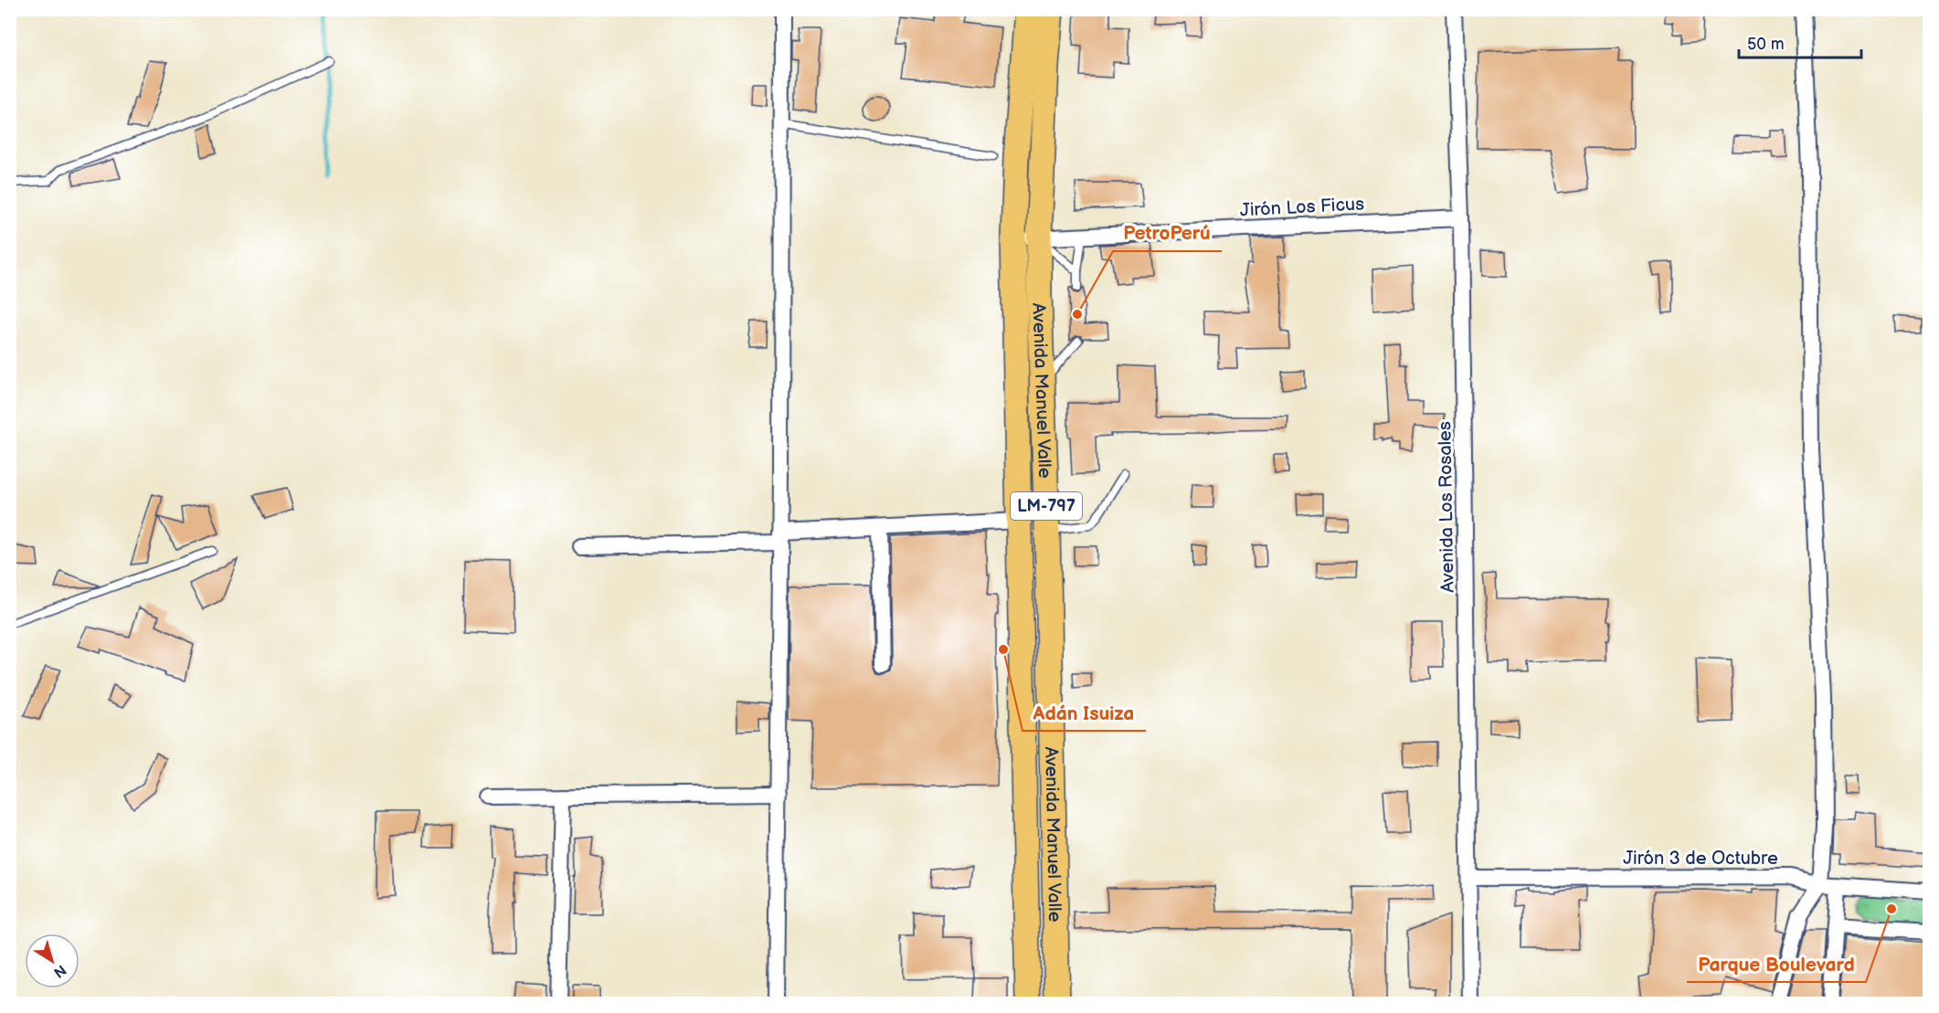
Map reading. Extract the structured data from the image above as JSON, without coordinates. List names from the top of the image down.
{
  "streets": {
    "main road": ["Avenida Manuel Valle", "LM-797"],
    "street": ["Jirón Los Ficus", "Avenida Los Rosales", "Jirón 3 de Octubre"]
  },
  "crossings": [
    ["Jirón Los Ficus", "Avenida Manuel Valle"],
    ["Jirón Los Ficus", "Avenida Los Rosales"],
    ["Avenida Los Rosales", "Jirón 3 de Octubre"]
  ],
  "places": ["PetroPerú", "Adán Isuiza", "Parque Boulevard"],
  "scale_bar": "50 m",
  "north": "bottom right"
}
